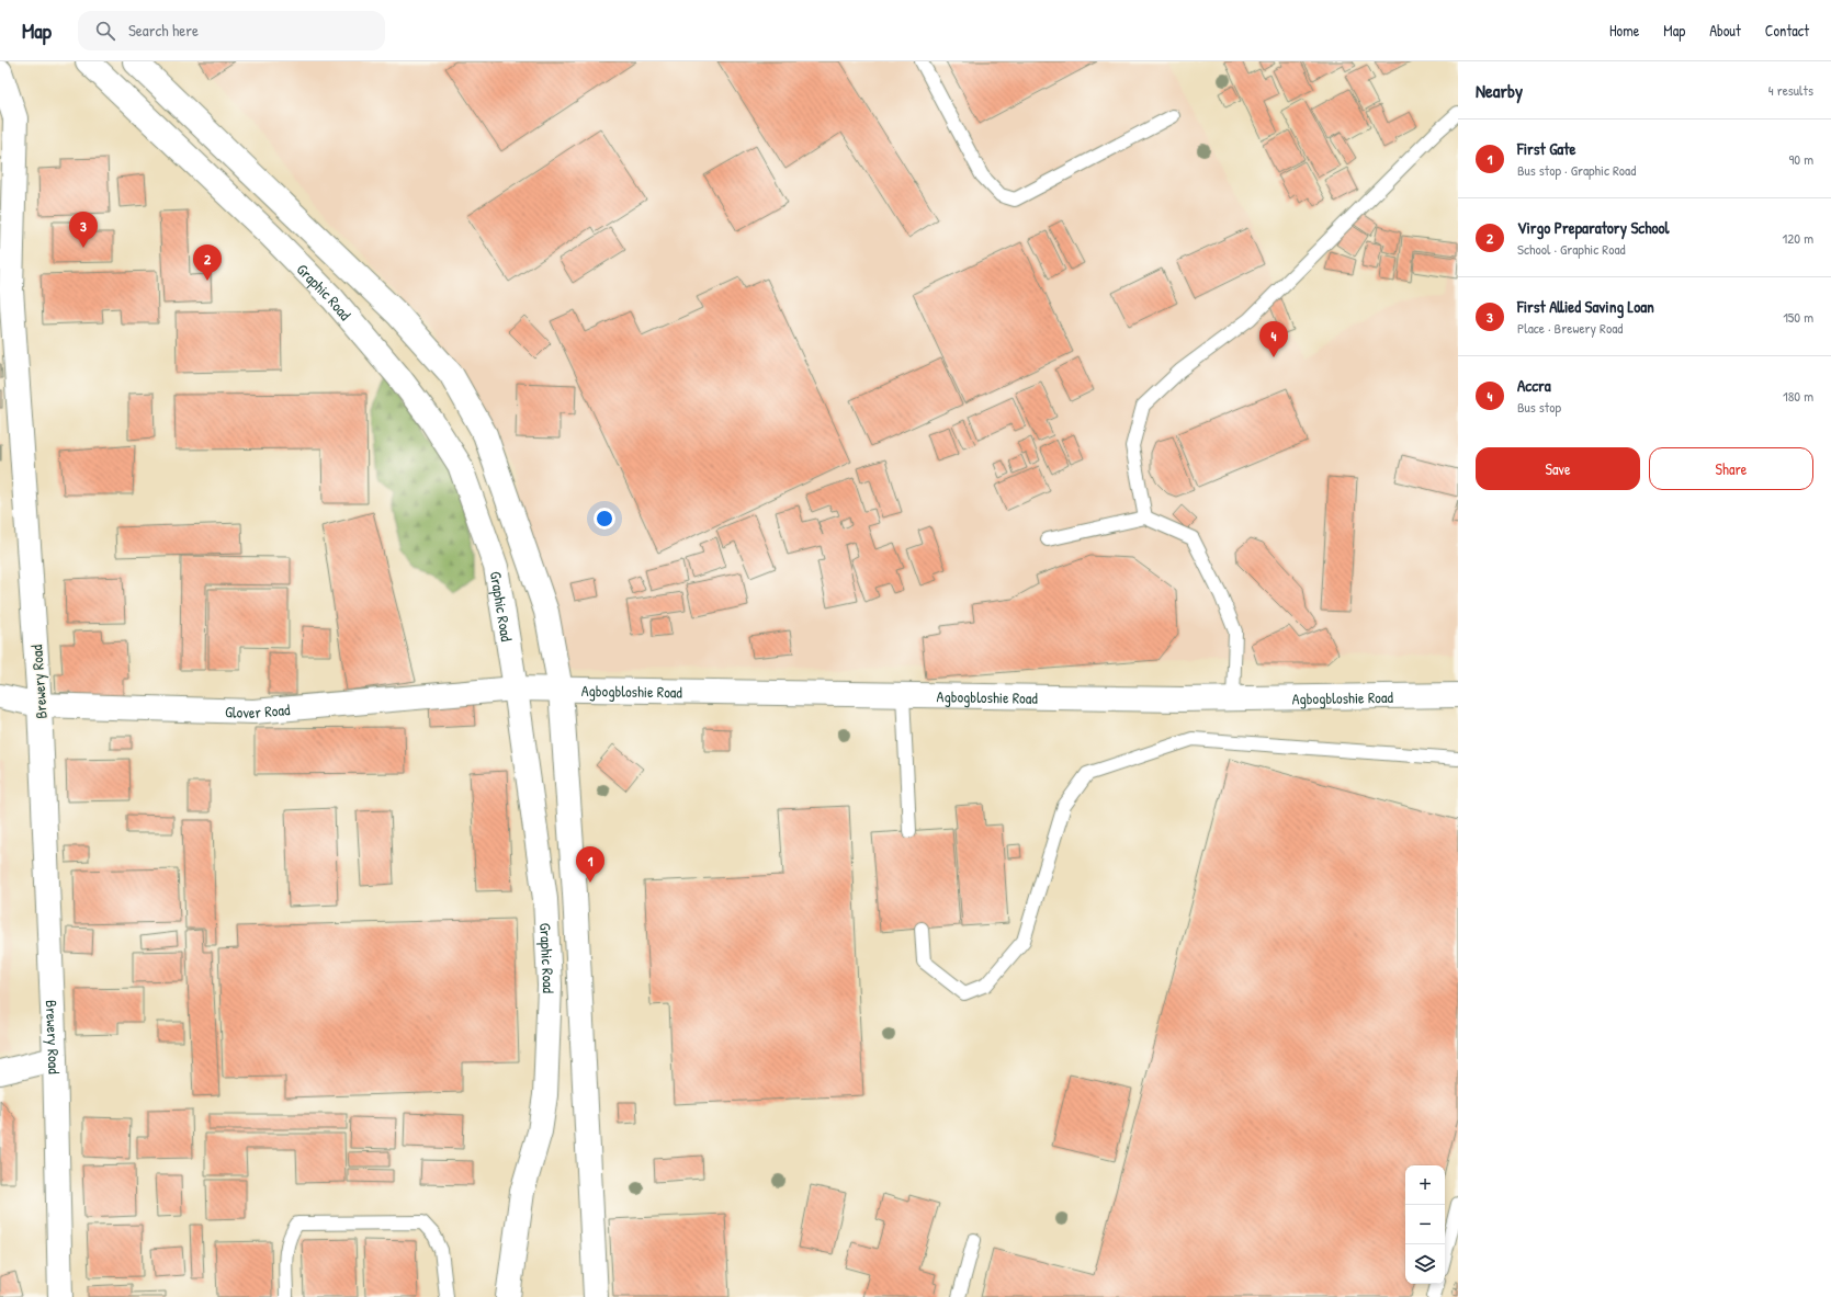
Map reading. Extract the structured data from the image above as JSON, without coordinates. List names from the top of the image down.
{
  "streets": {
    "main road": [
      "Graphic Road",
      "Brewery Road",
      "Agbogbloshie Road",
      "Glover Road"
    ]
  },
  "crossings": [
    ["Graphic Road", "Agbogbloshie Road"],
    ["Graphic Road", "Glover Road"],
    ["Brewery Road", "Glover Road"],
    ["Agbogbloshie Road", "Glover Road"]
  ],
  "page": {
    "header": "Map",
    "search": "Search here",
    "nav": [
      "Home",
      "Map",
      "About",
      "Contact"
    ],
    "heading": ["Nearby", "4 results"],
    "list": [
      {
        "mark": "1",
        "name": "First Gate",
        "note": "Bus stop · Graphic Road",
        "value": "90 m"
      },
      {
        "mark": "2",
        "name": "Virgo Preparatory School",
        "note": "School · Graphic Road",
        "value": "120 m"
      },
      {
        "mark": "3",
        "name": "First Allied Saving Loan",
        "note": "Place · Brewery Road",
        "value": "150 m"
      },
      {
        "mark": "4",
        "name": "Accra",
        "note": "Bus stop",
        "value": "180 m"
      }
    ],
    "pins": [
      "3",
      "2",
      "4",
      "1"
    ],
    "buttons": ["Save", "Share"],
    "map_buttons": ["+", "−"]
  }
}
